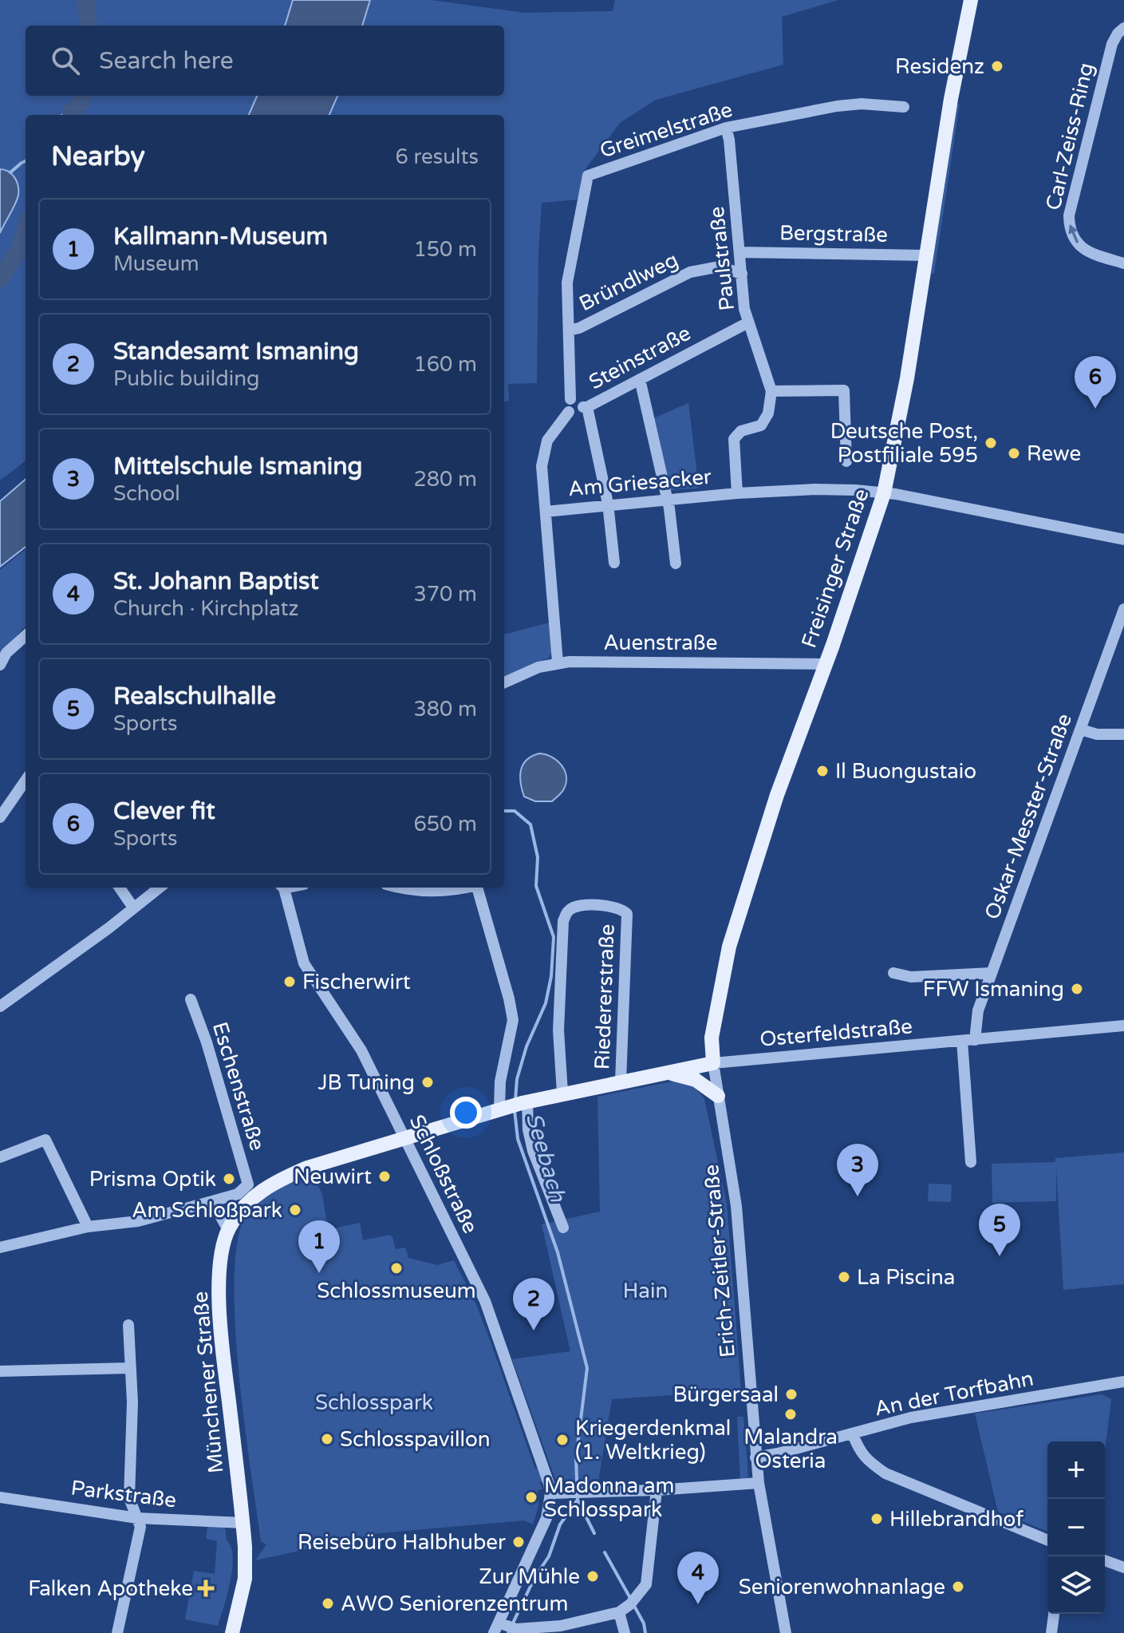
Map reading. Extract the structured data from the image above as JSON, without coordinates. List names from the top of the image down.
{
  "streets": {
    "main road": ["Freisinger Straße", "Münchener Straße"],
    "street": [
      "Greimelstraße",
      "Carl-Zeiss-Ring",
      "Bergstraße",
      "Paulstraße",
      "Bründlweg",
      "Steinstraße",
      "Am Griesacker",
      "Auenstraße",
      "Oskar-Messter-Straße",
      "Riedererstraße",
      "Osterfeldstraße",
      "Eschenstraße",
      "Schloßstraße",
      "Erich-Zeitler-Straße",
      "An der Torfbahn",
      "Parkstraße"
    ]
  },
  "crossings": [
    ["Greimelstraße", "Paulstraße"],
    ["Greimelstraße", "Bründlweg"],
    ["Greimelstraße", "Steinstraße"],
    ["Bergstraße", "Paulstraße"],
    ["Bergstraße", "Freisinger Straße"],
    ["Paulstraße", "Bründlweg"],
    ["Paulstraße", "Steinstraße"],
    ["Paulstraße", "Am Griesacker"],
    ["Am Griesacker", "Freisinger Straße"],
    ["Freisinger Straße", "Auenstraße"],
    ["Freisinger Straße", "Osterfeldstraße"],
    ["Freisinger Straße", "Erich-Zeitler-Straße"],
    ["Freisinger Straße", "Münchener Straße"],
    ["Oskar-Messter-Straße", "Osterfeldstraße"],
    ["Riedererstraße", "Münchener Straße"],
    ["Osterfeldstraße", "Erich-Zeitler-Straße"],
    ["Osterfeldstraße", "Münchener Straße"],
    ["Eschenstraße", "Münchener Straße"],
    ["Schloßstraße", "Münchener Straße"],
    ["Erich-Zeitler-Straße", "Münchener Straße"],
    ["Erich-Zeitler-Straße", "An der Torfbahn"],
    ["Münchener Straße", "Parkstraße"]
  ],
  "one_way": ["Carl-Zeiss-Ring"],
  "water": ["Seebach"],
  "parks": ["Hain", "Schlosspark"],
  "places": {
    "other": [
      "Residenz",
      "Deutsche Post, Postfiliale 595",
      "Rewe",
      "Il Buongustaio",
      "Fischerwirt",
      "FFW Ismaning",
      "JB Tuning",
      "Neuwirt",
      "Prisma Optik",
      "Am Schloßpark",
      "Schlossmuseum",
      "La Piscina",
      "Bürgersaal",
      "Malandra Osteria",
      "Schlosspavillon",
      "Kriegerdenkmal (1. Weltkrieg)",
      "Madonna am Schlosspark",
      "Hillebrandhof",
      "Reisebüro Halbhuber",
      "Zur Mühle",
      "Seniorenwohnanlage",
      "AWO Seniorenzentrum"
    ],
    "health": ["Falken Apotheke"]
  },
  "page": {
    "search": "Search here",
    "heading": ["Nearby", "6 results"],
    "list": [
      {
        "mark": "1",
        "name": "Kallmann-Museum",
        "note": "Museum",
        "value": "150 m"
      },
      {
        "mark": "2",
        "name": "Standesamt Ismaning",
        "note": "Public building",
        "value": "160 m"
      },
      {
        "mark": "3",
        "name": "Mittelschule Ismaning",
        "note": "School",
        "value": "280 m"
      },
      {
        "mark": "4",
        "name": "St. Johann Baptist",
        "note": "Church · Kirchplatz",
        "value": "370 m"
      },
      {
        "mark": "5",
        "name": "Realschulhalle",
        "note": "Sports",
        "value": "380 m"
      },
      {
        "mark": "6",
        "name": "Clever fit",
        "note": "Sports",
        "value": "650 m"
      }
    ],
    "pins": [
      "6",
      "3",
      "5",
      "1",
      "2",
      "4"
    ],
    "map_buttons": ["+", "−"]
  }
}
